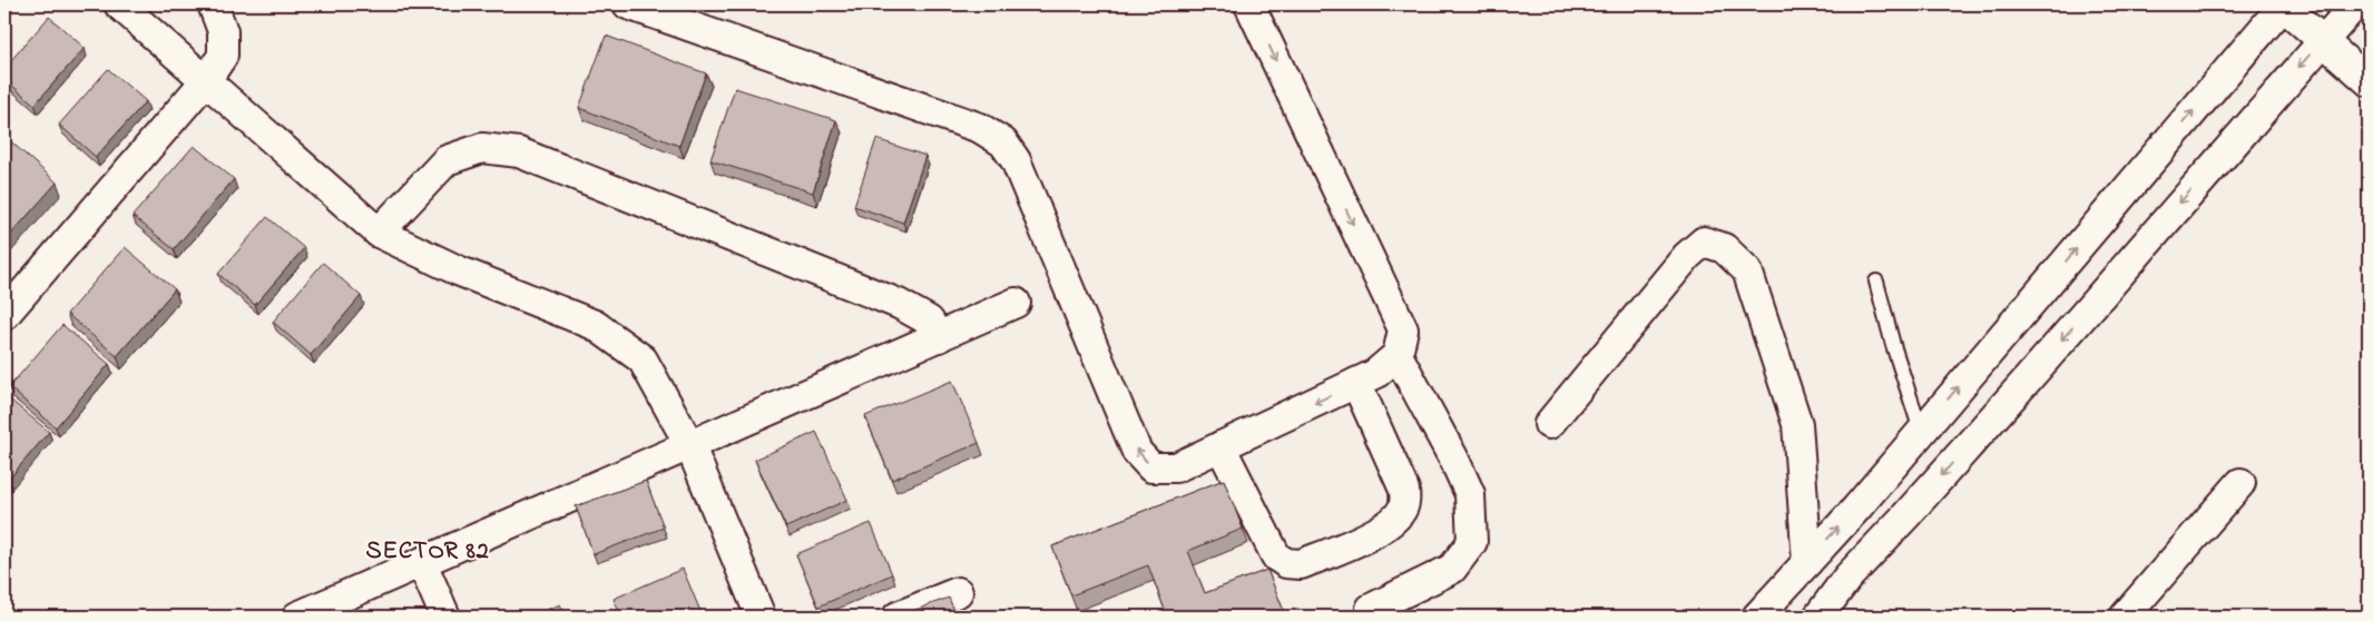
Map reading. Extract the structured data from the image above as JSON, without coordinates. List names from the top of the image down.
{
  "districts": ["SECTOR 82"]
}
